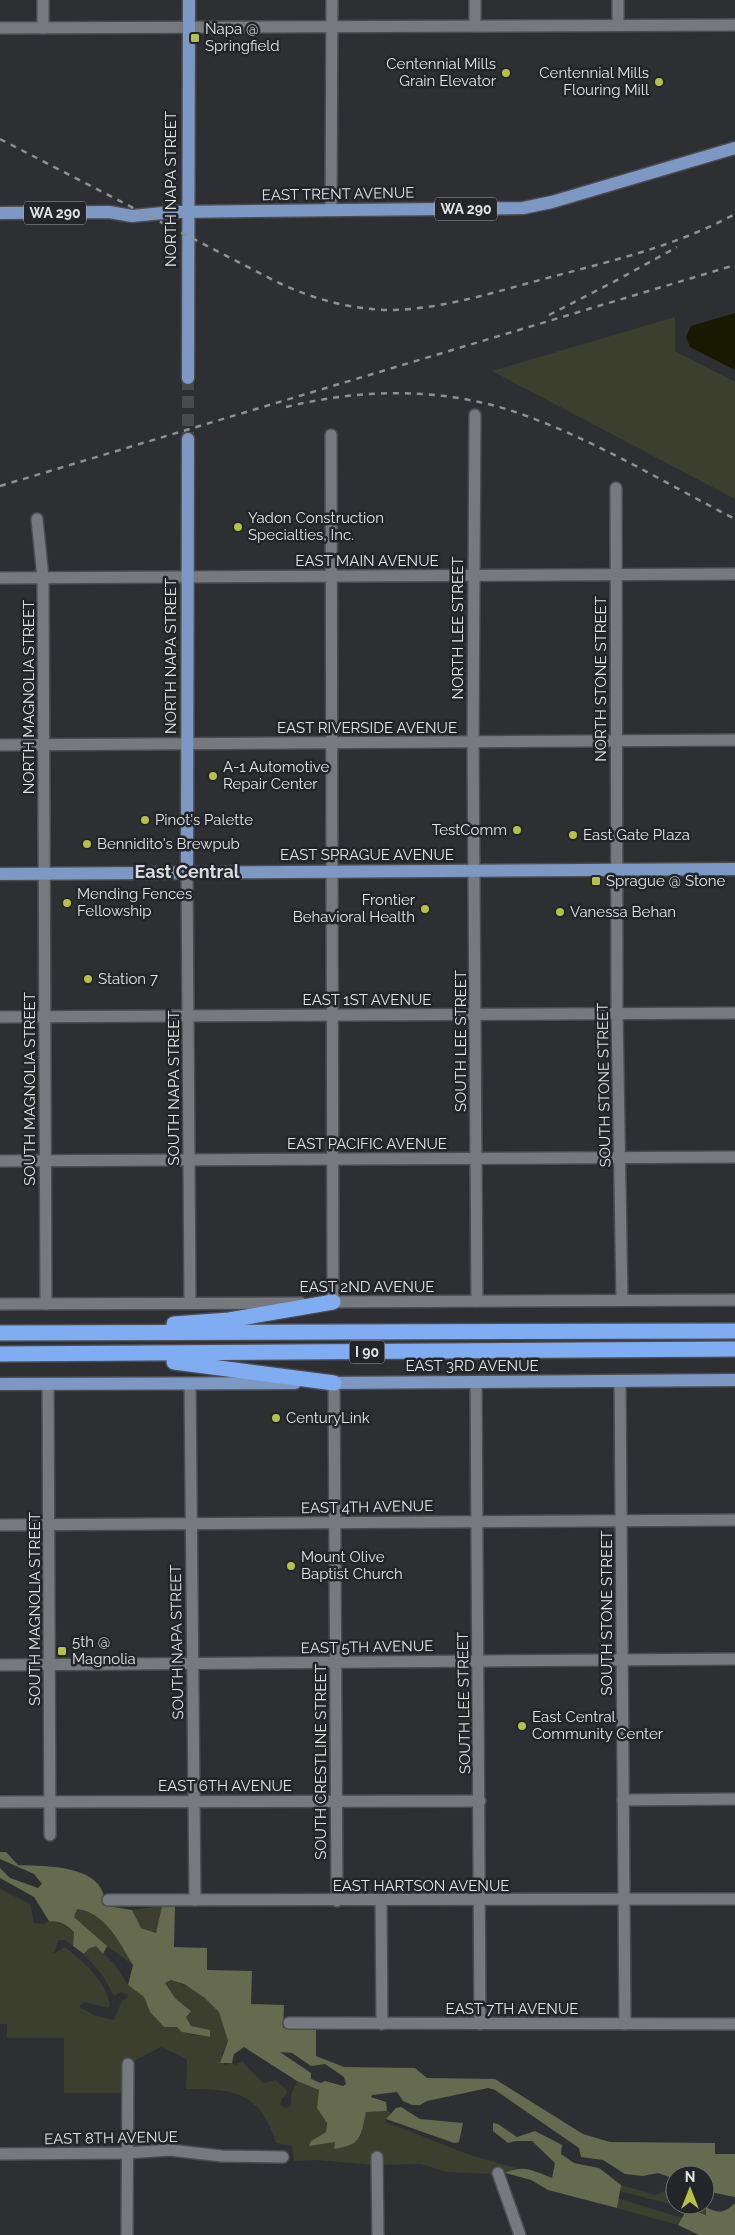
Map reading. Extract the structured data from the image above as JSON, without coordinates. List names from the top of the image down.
{
  "streets": {
    "highway": ["I 90"],
    "main road": [
      "NORTH NAPA STREET",
      "EAST TRENT AVENUE",
      "WA 290",
      "EAST SPRAGUE AVENUE",
      "EAST 3RD AVENUE"
    ],
    "street": [
      "EAST MAIN AVENUE",
      "NORTH LEE STREET",
      "NORTH STONE STREET",
      "NORTH MAGNOLIA STREET",
      "EAST RIVERSIDE AVENUE",
      "EAST 1ST AVENUE",
      "SOUTH LEE STREET",
      "SOUTH STONE STREET",
      "SOUTH NAPA STREET",
      "SOUTH MAGNOLIA STREET",
      "EAST PACIFIC AVENUE",
      "EAST 2ND AVENUE",
      "EAST 4TH AVENUE",
      "EAST 5TH AVENUE",
      "SOUTH CRESTLINE STREET",
      "EAST 6TH AVENUE",
      "EAST HARTSON AVENUE",
      "EAST 7TH AVENUE",
      "EAST 8TH AVENUE"
    ]
  },
  "crossings": [
    ["NORTH NAPA STREET", "EAST TRENT AVENUE"],
    ["NORTH NAPA STREET", "EAST MAIN AVENUE"],
    ["NORTH NAPA STREET", "EAST RIVERSIDE AVENUE"],
    ["NORTH NAPA STREET", "EAST SPRAGUE AVENUE"],
    ["NORTH NAPA STREET", "SOUTH NAPA STREET"],
    ["EAST MAIN AVENUE", "NORTH LEE STREET"],
    ["EAST MAIN AVENUE", "NORTH STONE STREET"],
    ["EAST MAIN AVENUE", "NORTH MAGNOLIA STREET"],
    ["NORTH LEE STREET", "EAST RIVERSIDE AVENUE"],
    ["NORTH LEE STREET", "EAST SPRAGUE AVENUE"],
    ["NORTH LEE STREET", "SOUTH LEE STREET"],
    ["NORTH STONE STREET", "EAST RIVERSIDE AVENUE"],
    ["NORTH STONE STREET", "EAST SPRAGUE AVENUE"],
    ["NORTH STONE STREET", "SOUTH STONE STREET"],
    ["NORTH MAGNOLIA STREET", "EAST RIVERSIDE AVENUE"],
    ["NORTH MAGNOLIA STREET", "EAST SPRAGUE AVENUE"],
    ["NORTH MAGNOLIA STREET", "SOUTH MAGNOLIA STREET"],
    ["EAST SPRAGUE AVENUE", "SOUTH LEE STREET"],
    ["EAST SPRAGUE AVENUE", "SOUTH STONE STREET"],
    ["EAST SPRAGUE AVENUE", "SOUTH NAPA STREET"],
    ["EAST SPRAGUE AVENUE", "SOUTH MAGNOLIA STREET"],
    ["EAST 1ST AVENUE", "SOUTH LEE STREET"],
    ["EAST 1ST AVENUE", "SOUTH STONE STREET"],
    ["EAST 1ST AVENUE", "SOUTH NAPA STREET"],
    ["EAST 1ST AVENUE", "SOUTH MAGNOLIA STREET"],
    ["SOUTH LEE STREET", "EAST PACIFIC AVENUE"],
    ["SOUTH LEE STREET", "EAST 2ND AVENUE"],
    ["SOUTH LEE STREET", "EAST 3RD AVENUE"],
    ["SOUTH LEE STREET", "EAST 4TH AVENUE"],
    ["SOUTH LEE STREET", "EAST 5TH AVENUE"],
    ["SOUTH LEE STREET", "EAST 6TH AVENUE"],
    ["SOUTH LEE STREET", "EAST HARTSON AVENUE"],
    ["SOUTH LEE STREET", "EAST 7TH AVENUE"],
    ["SOUTH STONE STREET", "EAST PACIFIC AVENUE"],
    ["SOUTH STONE STREET", "EAST 2ND AVENUE"],
    ["SOUTH STONE STREET", "EAST 3RD AVENUE"],
    ["SOUTH STONE STREET", "EAST 4TH AVENUE"],
    ["SOUTH STONE STREET", "EAST 5TH AVENUE"],
    ["SOUTH STONE STREET", "EAST HARTSON AVENUE"],
    ["SOUTH STONE STREET", "EAST 7TH AVENUE"],
    ["SOUTH NAPA STREET", "EAST PACIFIC AVENUE"],
    ["SOUTH NAPA STREET", "EAST 2ND AVENUE"],
    ["SOUTH NAPA STREET", "EAST 3RD AVENUE"],
    ["SOUTH NAPA STREET", "EAST 4TH AVENUE"],
    ["SOUTH NAPA STREET", "EAST 5TH AVENUE"],
    ["SOUTH NAPA STREET", "EAST 6TH AVENUE"],
    ["SOUTH NAPA STREET", "EAST HARTSON AVENUE"],
    ["SOUTH MAGNOLIA STREET", "EAST PACIFIC AVENUE"],
    ["SOUTH MAGNOLIA STREET", "EAST 2ND AVENUE"],
    ["SOUTH MAGNOLIA STREET", "EAST 3RD AVENUE"],
    ["SOUTH MAGNOLIA STREET", "EAST 4TH AVENUE"],
    ["SOUTH MAGNOLIA STREET", "EAST 5TH AVENUE"],
    ["SOUTH MAGNOLIA STREET", "EAST 6TH AVENUE"],
    ["EAST 3RD AVENUE", "SOUTH CRESTLINE STREET"],
    ["EAST 4TH AVENUE", "SOUTH CRESTLINE STREET"],
    ["EAST 5TH AVENUE", "SOUTH CRESTLINE STREET"],
    ["SOUTH CRESTLINE STREET", "EAST 6TH AVENUE"],
    ["SOUTH CRESTLINE STREET", "EAST HARTSON AVENUE"]
  ],
  "districts": ["East Central"],
  "places": {
    "transit": ["Napa @ Springfield", "Sprague @ Stone", "5th @ Magnolia"],
    "other": [
      "Centennial Mills Grain Elevator",
      "Centennial Mills Flouring Mill",
      "Yadon Construction Specialties, Inc.",
      "A-1 Automotive Repair Center",
      "Pinot's Palette",
      "TestComm",
      "East Gate Plaza",
      "Bennidito's Brewpub",
      "Mending Fences Fellowship",
      "Frontier Behavioral Health",
      "Vanessa Behan",
      "Station 7",
      "CenturyLink",
      "Mount Olive Baptist Church",
      "East Central Community Center"
    ]
  },
  "north": "top"
}
